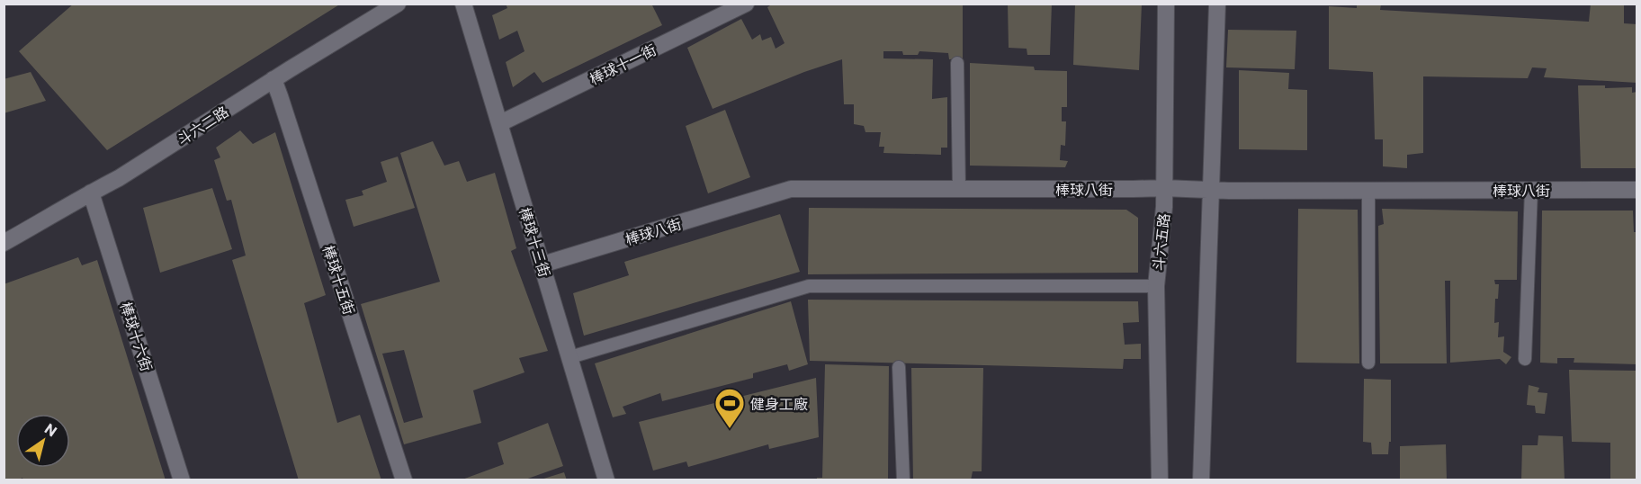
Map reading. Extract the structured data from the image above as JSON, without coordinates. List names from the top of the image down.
{
  "streets": {
    "street": [
      "棒球十一街",
      "斗六二路",
      "棒球八街",
      "棒球十三街",
      "斗六五路",
      "棒球十五街",
      "棒球十六街"
    ]
  },
  "crossings": [
    ["棒球十一街", "棒球十三街"],
    ["斗六二路", "棒球十五街"],
    ["斗六二路", "棒球十六街"],
    ["棒球八街", "棒球十三街"],
    ["棒球八街", "斗六五路"]
  ],
  "places": {
    "sports": ["健身工廠"]
  },
  "north": "top right"
}
